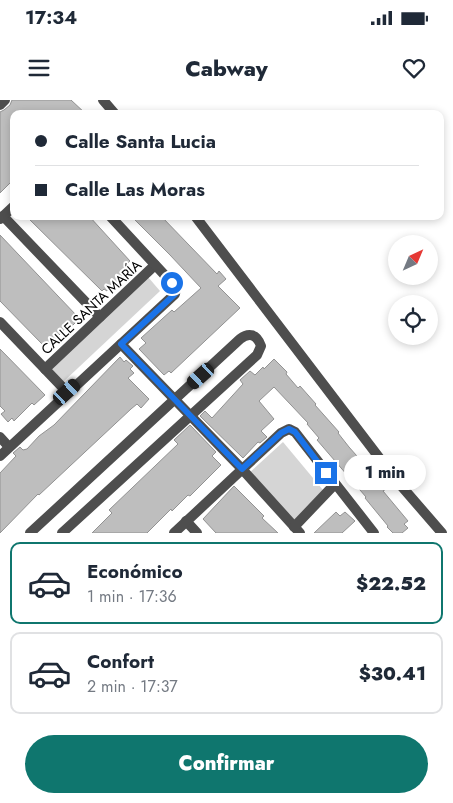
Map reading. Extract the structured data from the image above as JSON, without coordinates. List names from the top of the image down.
{
  "streets": {
    "street": ["CALLE SANTA MARÍA"]
  },
  "north": "top right",
  "page": {
    "status": "17:34",
    "header": "Cabway",
    "banner": ["Calle Santa Lucia", "Calle Las Moras"],
    "bubble": "1 min",
    "list": [
      {
        "name": "Económico",
        "note": "1 min · 17:36",
        "value": "$22.52"
      },
      {
        "name": "Confort",
        "note": "2 min · 17:37",
        "value": "$30.41"
      }
    ],
    "buttons": "Confirmar"
  }
}
